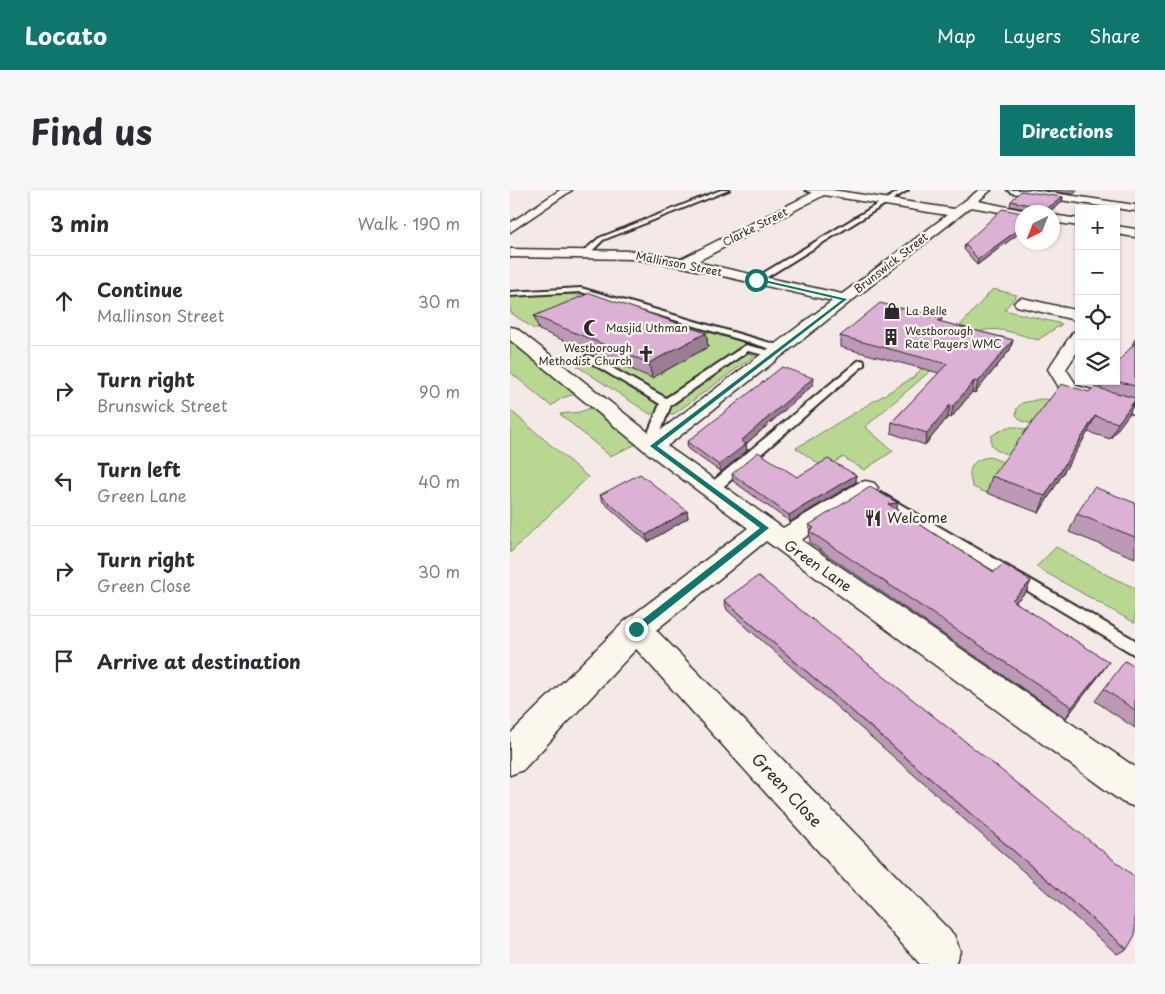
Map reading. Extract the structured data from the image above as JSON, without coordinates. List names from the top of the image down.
{
  "streets": {
    "street": [
      "Clarke Street",
      "Brunswick Street",
      "Mallinson Street",
      "Green Lane",
      "Green Close"
    ]
  },
  "crossings": [
    ["Clarke Street", "Mallinson Street"],
    ["Brunswick Street", "Mallinson Street"],
    ["Brunswick Street", "Green Lane"]
  ],
  "places": {
    "shop": ["La Belle"],
    "mosque": ["Masjid Uthman"],
    "building": ["Westborough Rate Payers WMC"],
    "church": ["Westborough Methodist Church"],
    "restaurant": ["Welcome"]
  },
  "north": "bottom left",
  "page": {
    "header": "Locato",
    "nav": ["Map", "Layers", "Share"],
    "title": "Find us",
    "buttons": "Directions",
    "heading": ["3 min", "Walk · 190 m"],
    "map_buttons": ["+", "−"],
    "list": [
      ["Continue", "Mallinson Street", "30 m"],
      ["Turn right", "Brunswick Street", "90 m"],
      ["Turn left", "Green Lane", "40 m"],
      ["Turn right", "Green Close", "30 m"],
      "Arrive at destination"
    ]
  }
}
